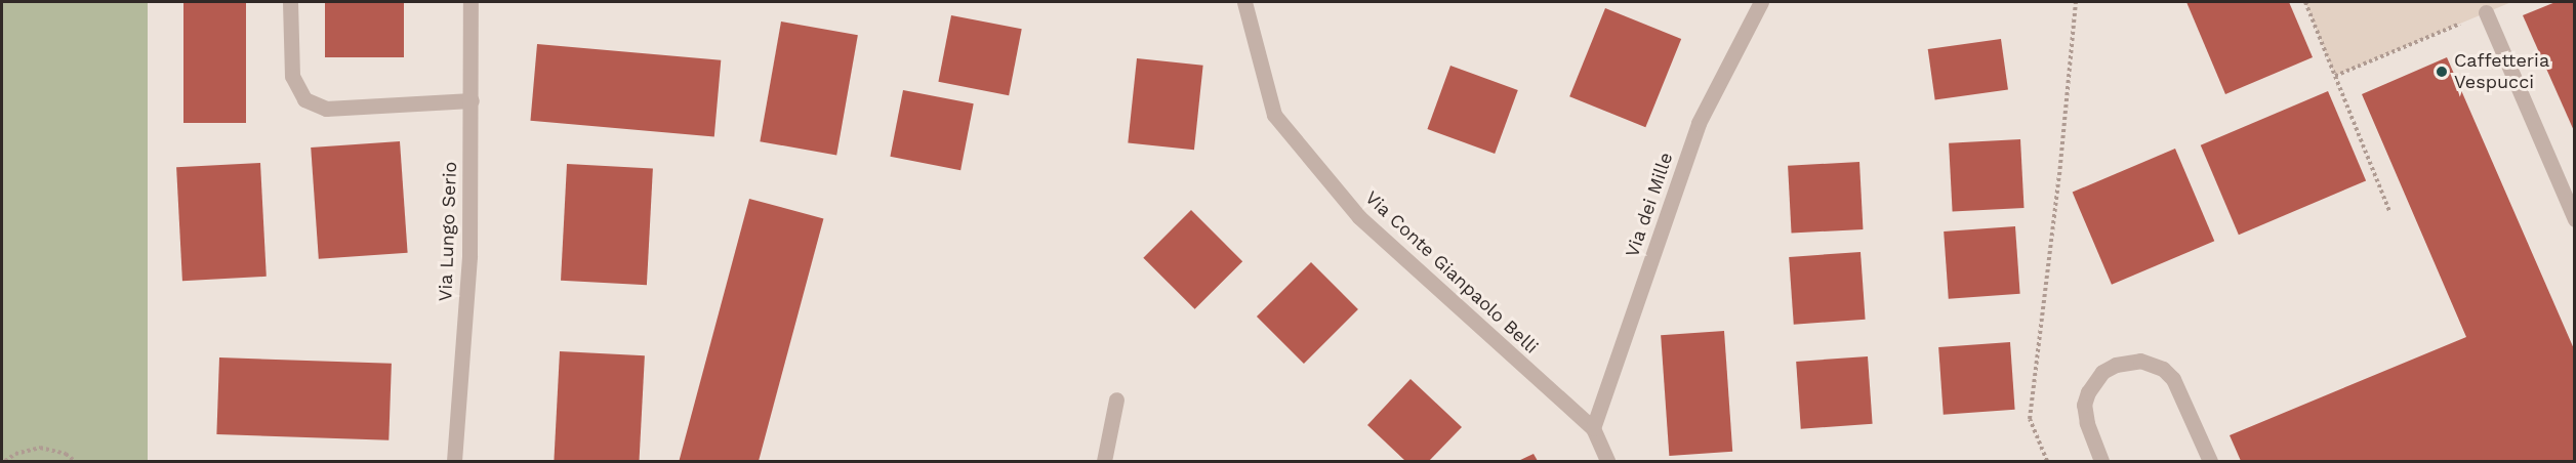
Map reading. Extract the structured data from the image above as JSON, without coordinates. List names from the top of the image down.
{
  "streets": {
    "street": ["Via dei Mille", "Via Lungo Serio", "Via Conte Gianpaolo Belli"]
  },
  "crossings": [
    ["Via dei Mille", "Via Conte Gianpaolo Belli"]
  ],
  "places": ["Caffetteria Vespucci"]
}
